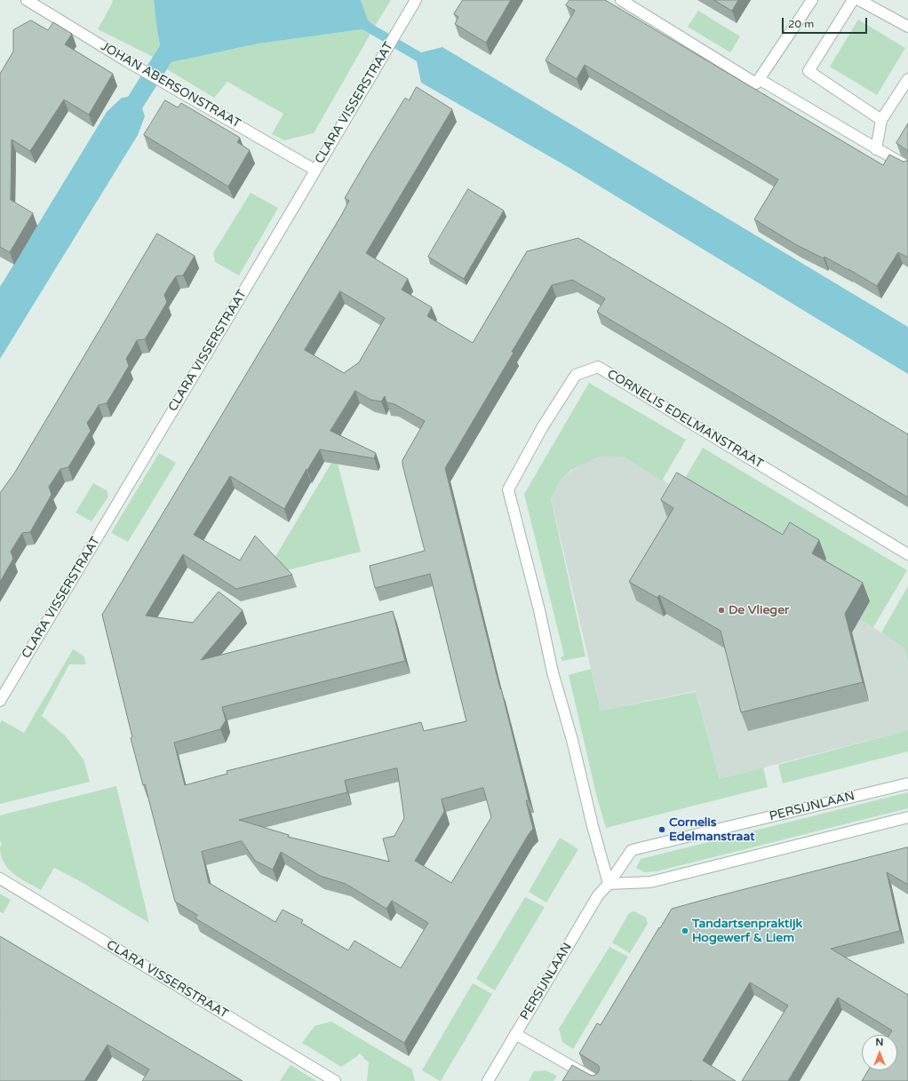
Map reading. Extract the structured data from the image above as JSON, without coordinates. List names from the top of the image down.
{
  "streets": {
    "street": [
      "JOHAN ABERSONSTRAAT",
      "CLARA VISSERSTRAAT",
      "CORNELIS EDELMANSTRAAT",
      "PERSIJNLAAN"
    ]
  },
  "crossings": [
    ["JOHAN ABERSONSTRAAT", "CLARA VISSERSTRAAT"],
    ["CORNELIS EDELMANSTRAAT", "PERSIJNLAAN"]
  ],
  "places": ["De Vlieger", "Cornelis Edelmanstraat", "Tandartsenpraktijk Hogewerf & Liem"],
  "scale_bar": "20 m",
  "north": "top"
}
